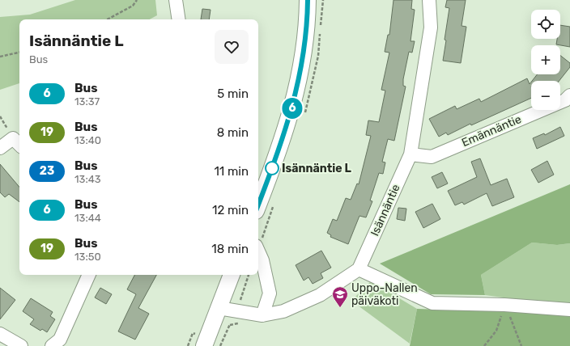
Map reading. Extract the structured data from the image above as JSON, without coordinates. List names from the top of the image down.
{
  "streets": {
    "street": ["Emännäntie", "Isännäntie"]
  },
  "crossings": [
    ["Emännäntie", "Isännäntie"]
  ],
  "places": {
    "other": ["Isännäntie L"],
    "school or university": ["Uppo-Nallen päiväkoti"]
  },
  "lines": ["bus line 6"],
  "page": {
    "on_map": "6",
    "map_buttons": ["+", "−"],
    "heading": ["Isännäntie L", "Bus"],
    "list": [
      {
        "mark": "6",
        "name": "Bus",
        "note": "13:37",
        "value": "5 min"
      },
      {
        "mark": "19",
        "name": "Bus",
        "note": "13:40",
        "value": "8 min"
      },
      {
        "mark": "23",
        "name": "Bus",
        "note": "13:43",
        "value": "11 min"
      },
      {
        "mark": "6",
        "name": "Bus",
        "note": "13:44",
        "value": "12 min"
      },
      {
        "mark": "19",
        "name": "Bus",
        "note": "13:50",
        "value": "18 min"
      }
    ]
  }
}
